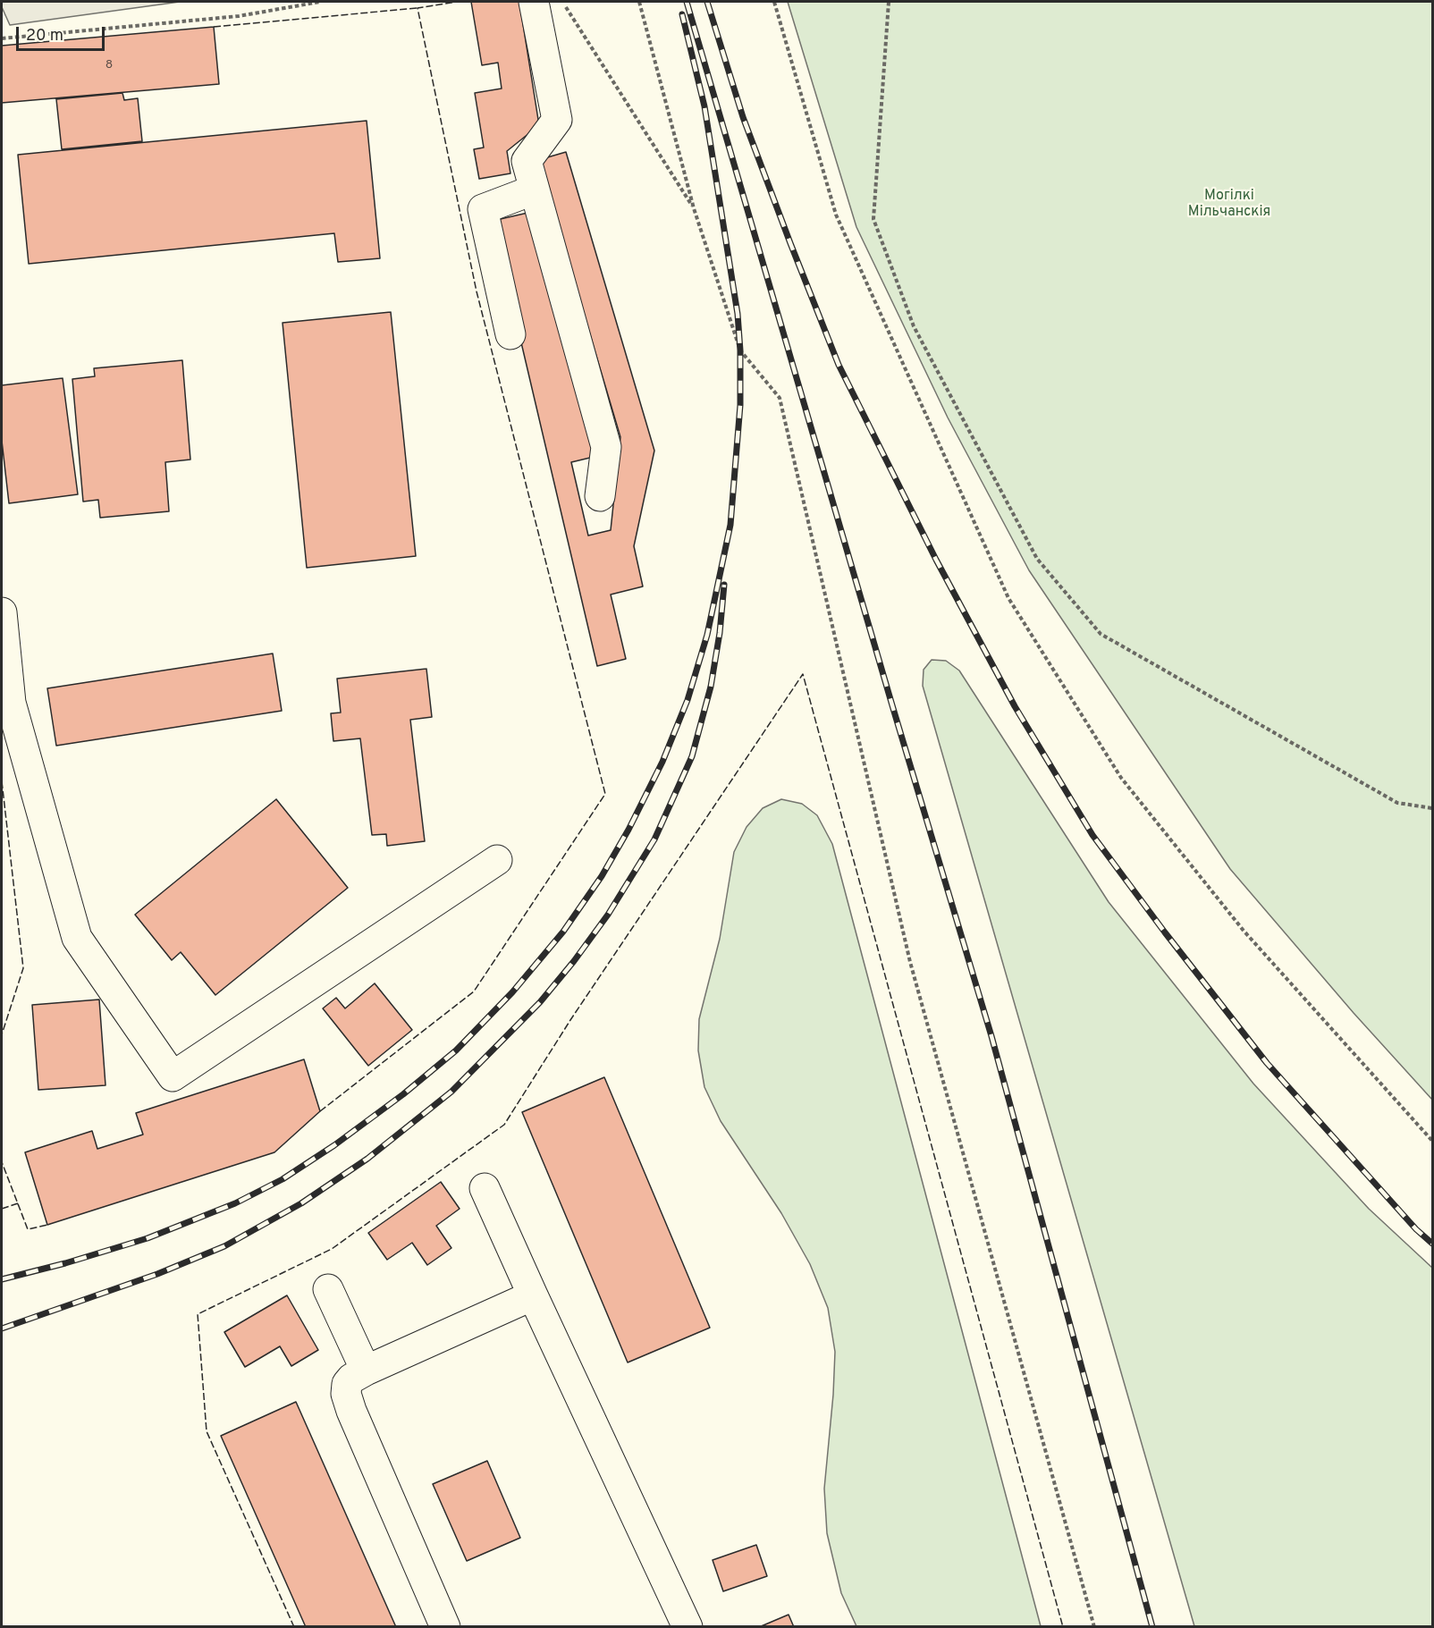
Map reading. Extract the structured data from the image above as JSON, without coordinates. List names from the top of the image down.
{
  "parks": ["Могілкі Мільчанскія"],
  "house_numbers": ["8"],
  "scale_bar": "20 m"
}
